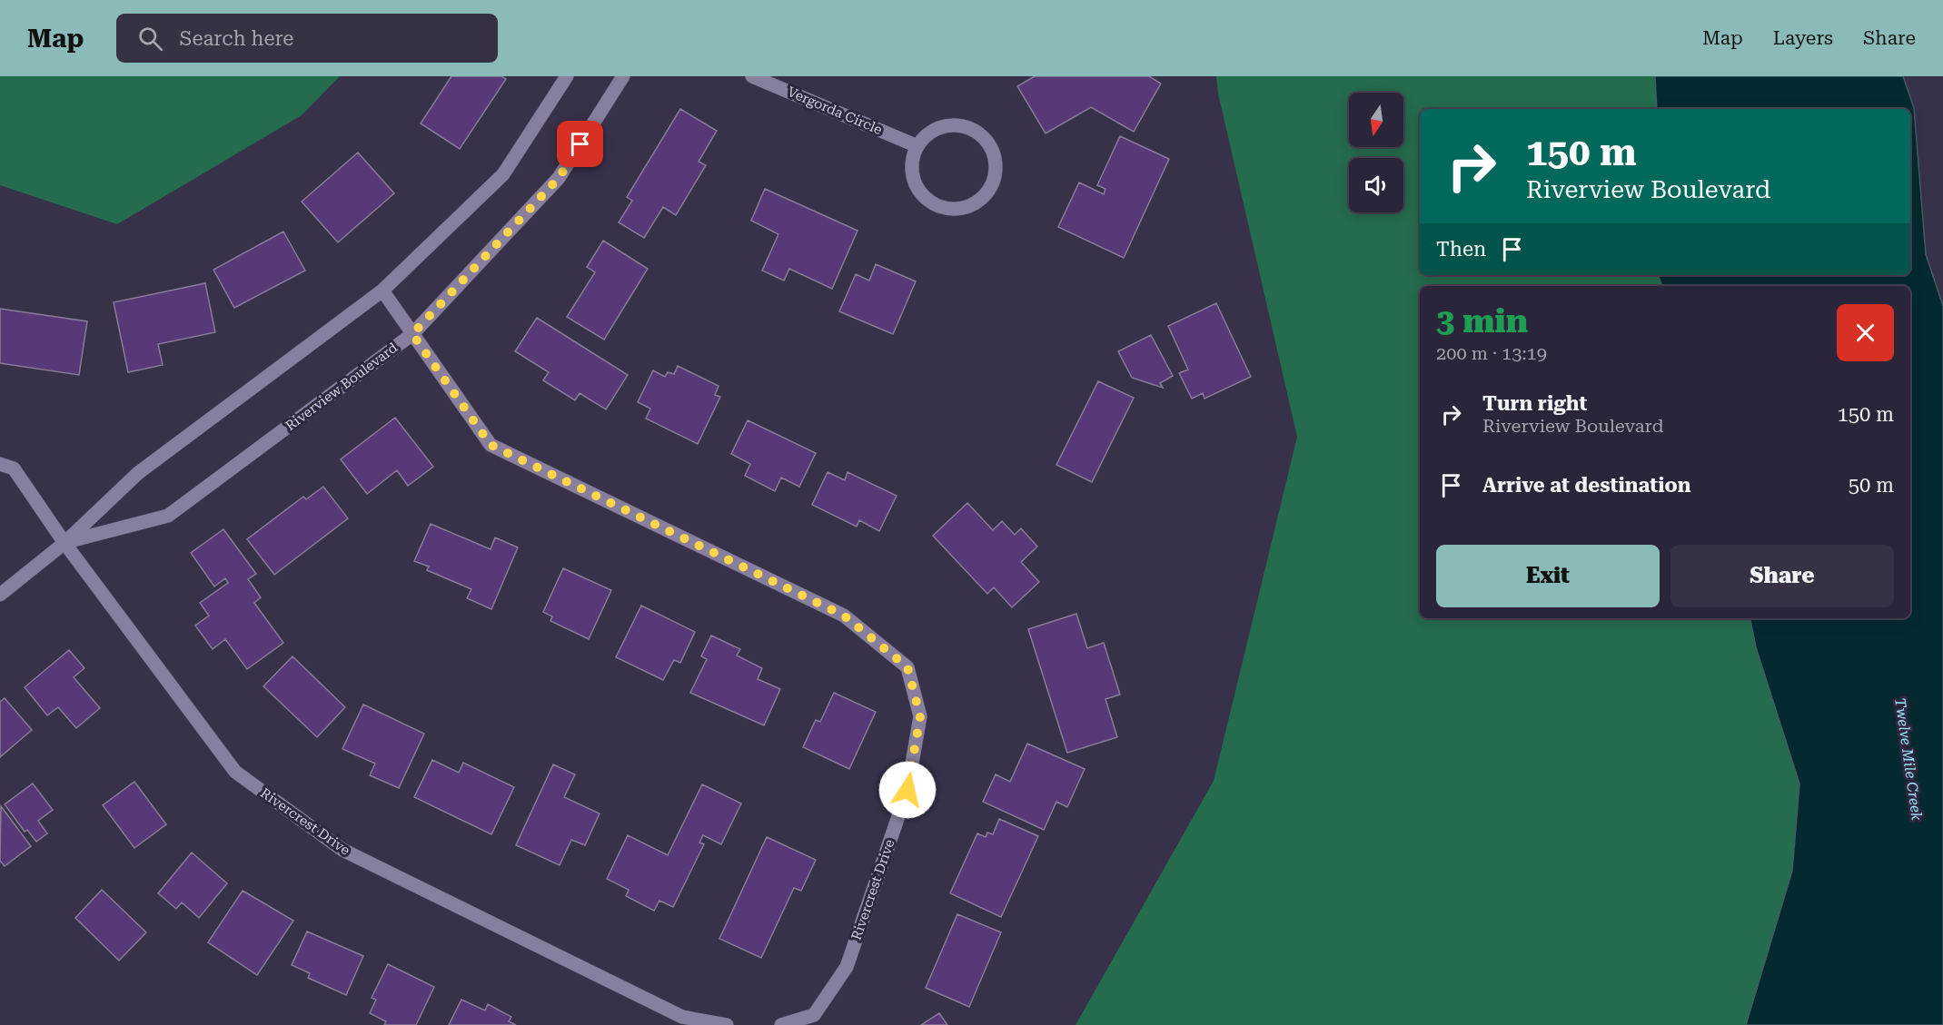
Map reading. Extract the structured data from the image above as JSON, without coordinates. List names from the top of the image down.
{
  "streets": {
    "street": ["Vergorda Circle", "Riverview Boulevard", "Rivercrest Drive"]
  },
  "crossings": [
    ["Riverview Boulevard", "Rivercrest Drive"]
  ],
  "water": ["Twelve Mile Creek"],
  "north": "bottom",
  "page": {
    "header": "Map",
    "search": "Search here",
    "nav": ["Map", "Layers", "Share"],
    "turn": ["150 m", "Riverview Boulevard"],
    "then": "Then",
    "heading": ["3 min", "200 m · 13:19"],
    "list": [
      {
        "name": "Turn right",
        "note": "Riverview Boulevard",
        "value": "150 m"
      },
      {
        "name": "Arrive at destination",
        "value": "50 m"
      }
    ],
    "buttons": ["Exit", "Share"]
  }
}
